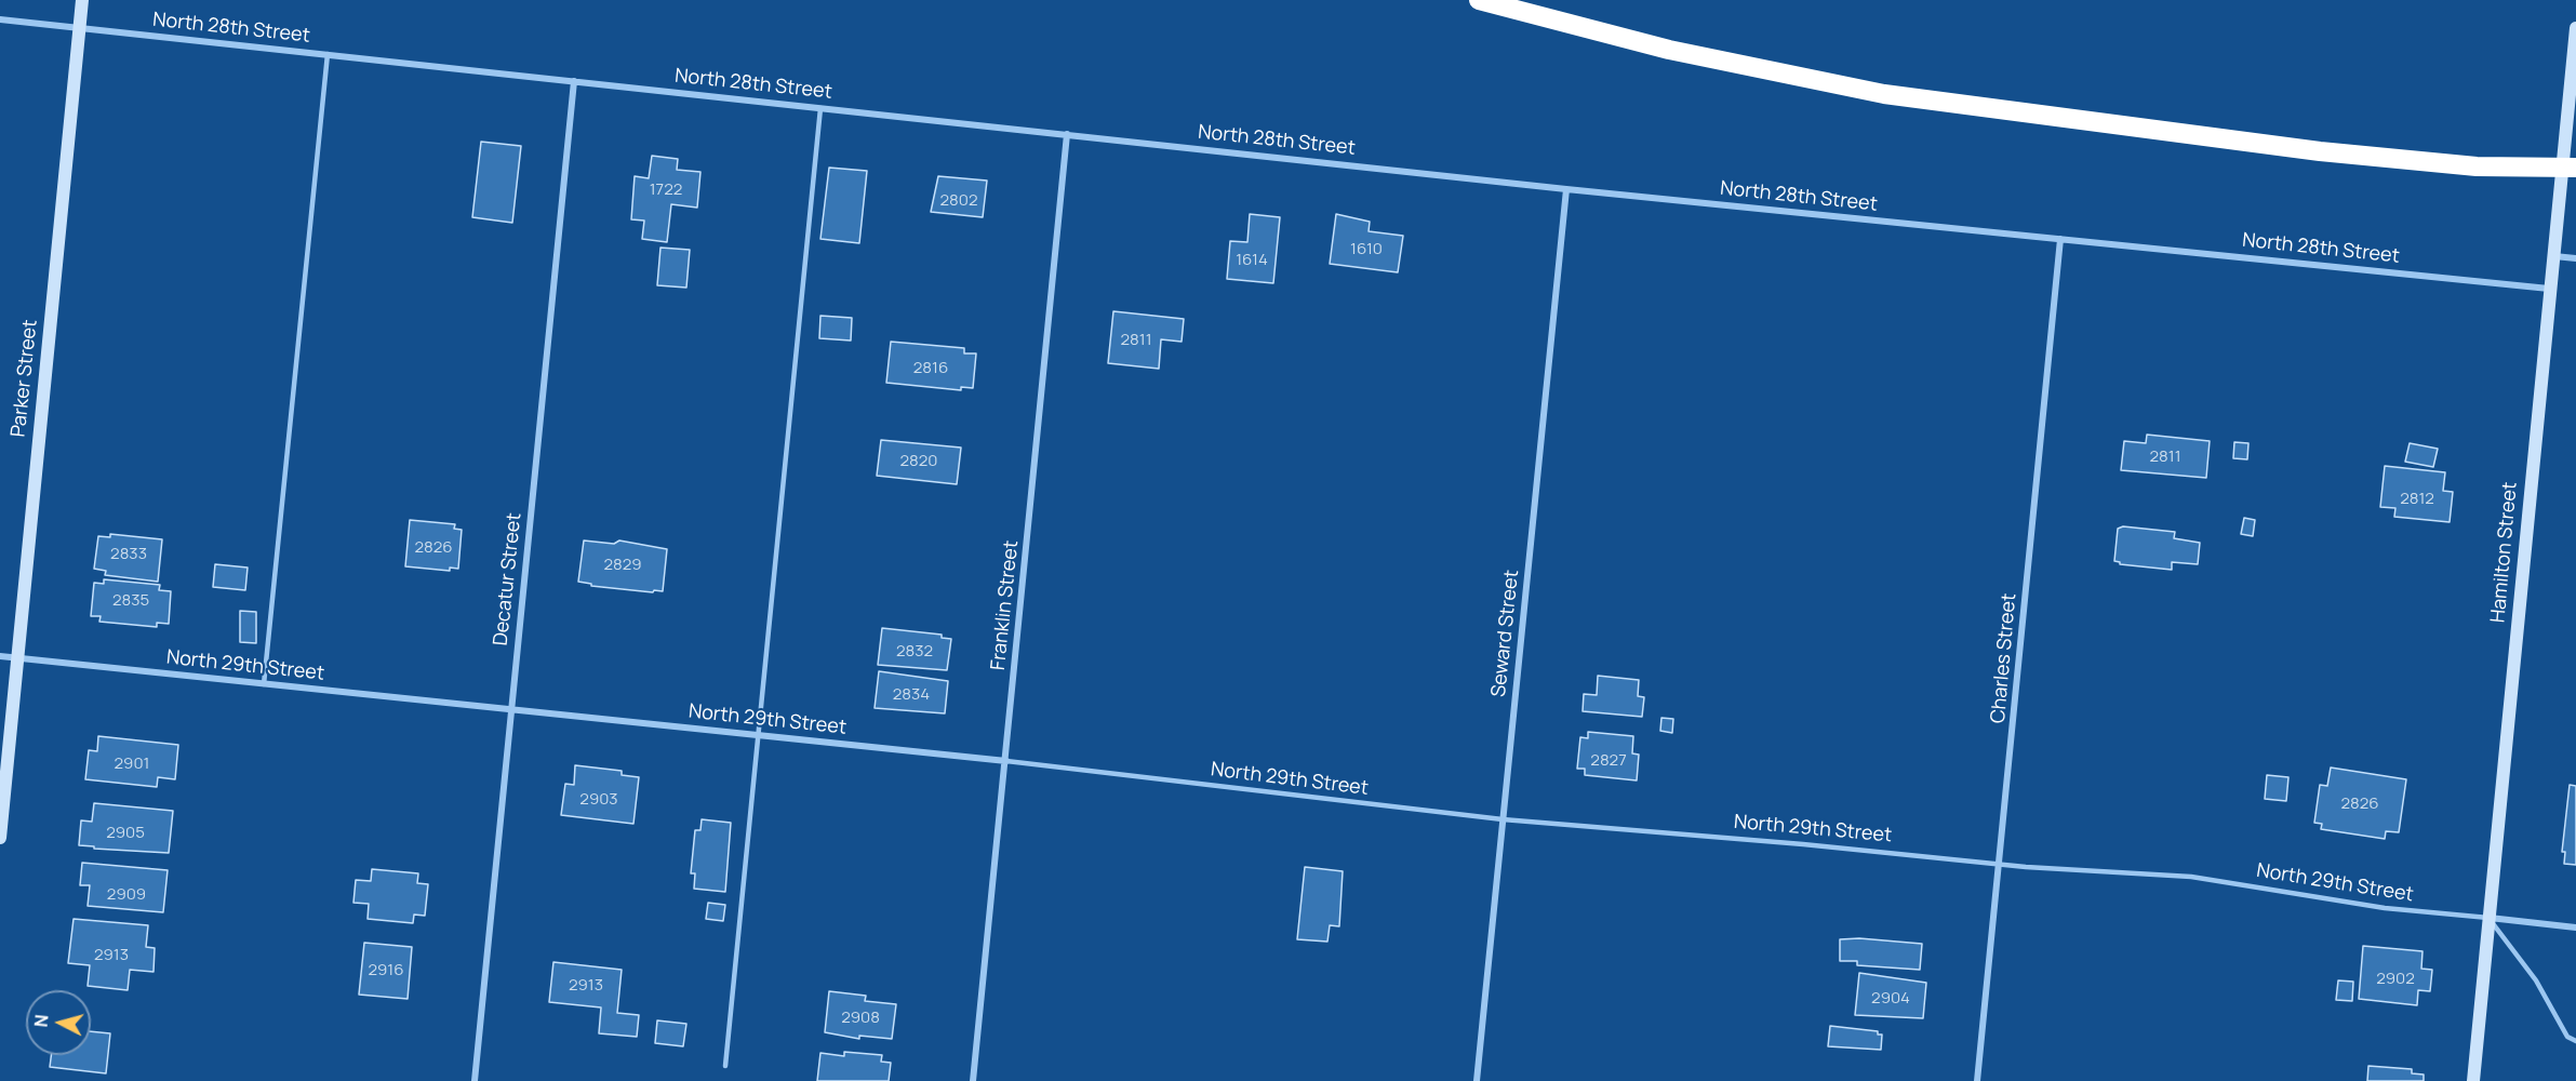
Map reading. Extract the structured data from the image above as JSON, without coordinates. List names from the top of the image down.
{
  "streets": {
    "main road": ["Parker Street", "Hamilton Street"],
    "street": [
      "North 28th Street",
      "Decatur Street",
      "Franklin Street",
      "Seward Street",
      "Charles Street",
      "North 29th Street"
    ]
  },
  "crossings": [
    ["North 28th Street", "Parker Street"],
    ["North 28th Street", "Hamilton Street"],
    ["North 28th Street", "Decatur Street"],
    ["North 28th Street", "Franklin Street"],
    ["North 28th Street", "Seward Street"],
    ["North 28th Street", "Charles Street"],
    ["Parker Street", "North 29th Street"],
    ["Hamilton Street", "North 29th Street"],
    ["Decatur Street", "North 29th Street"],
    ["Franklin Street", "North 29th Street"],
    ["Seward Street", "North 29th Street"],
    ["Charles Street", "North 29th Street"]
  ],
  "house_numbers": [
    "1722",
    "2802",
    "1610",
    "1614",
    "2811",
    "2816",
    "2811",
    "2820",
    "2812",
    "2826",
    "2833",
    "2829",
    "2835",
    "2832",
    "2834",
    "2827",
    "2901",
    "2903",
    "2826",
    "2905",
    "2909",
    "2913",
    "2916",
    "2902",
    "2913",
    "2904",
    "2908"
  ],
  "north": "left"
}
